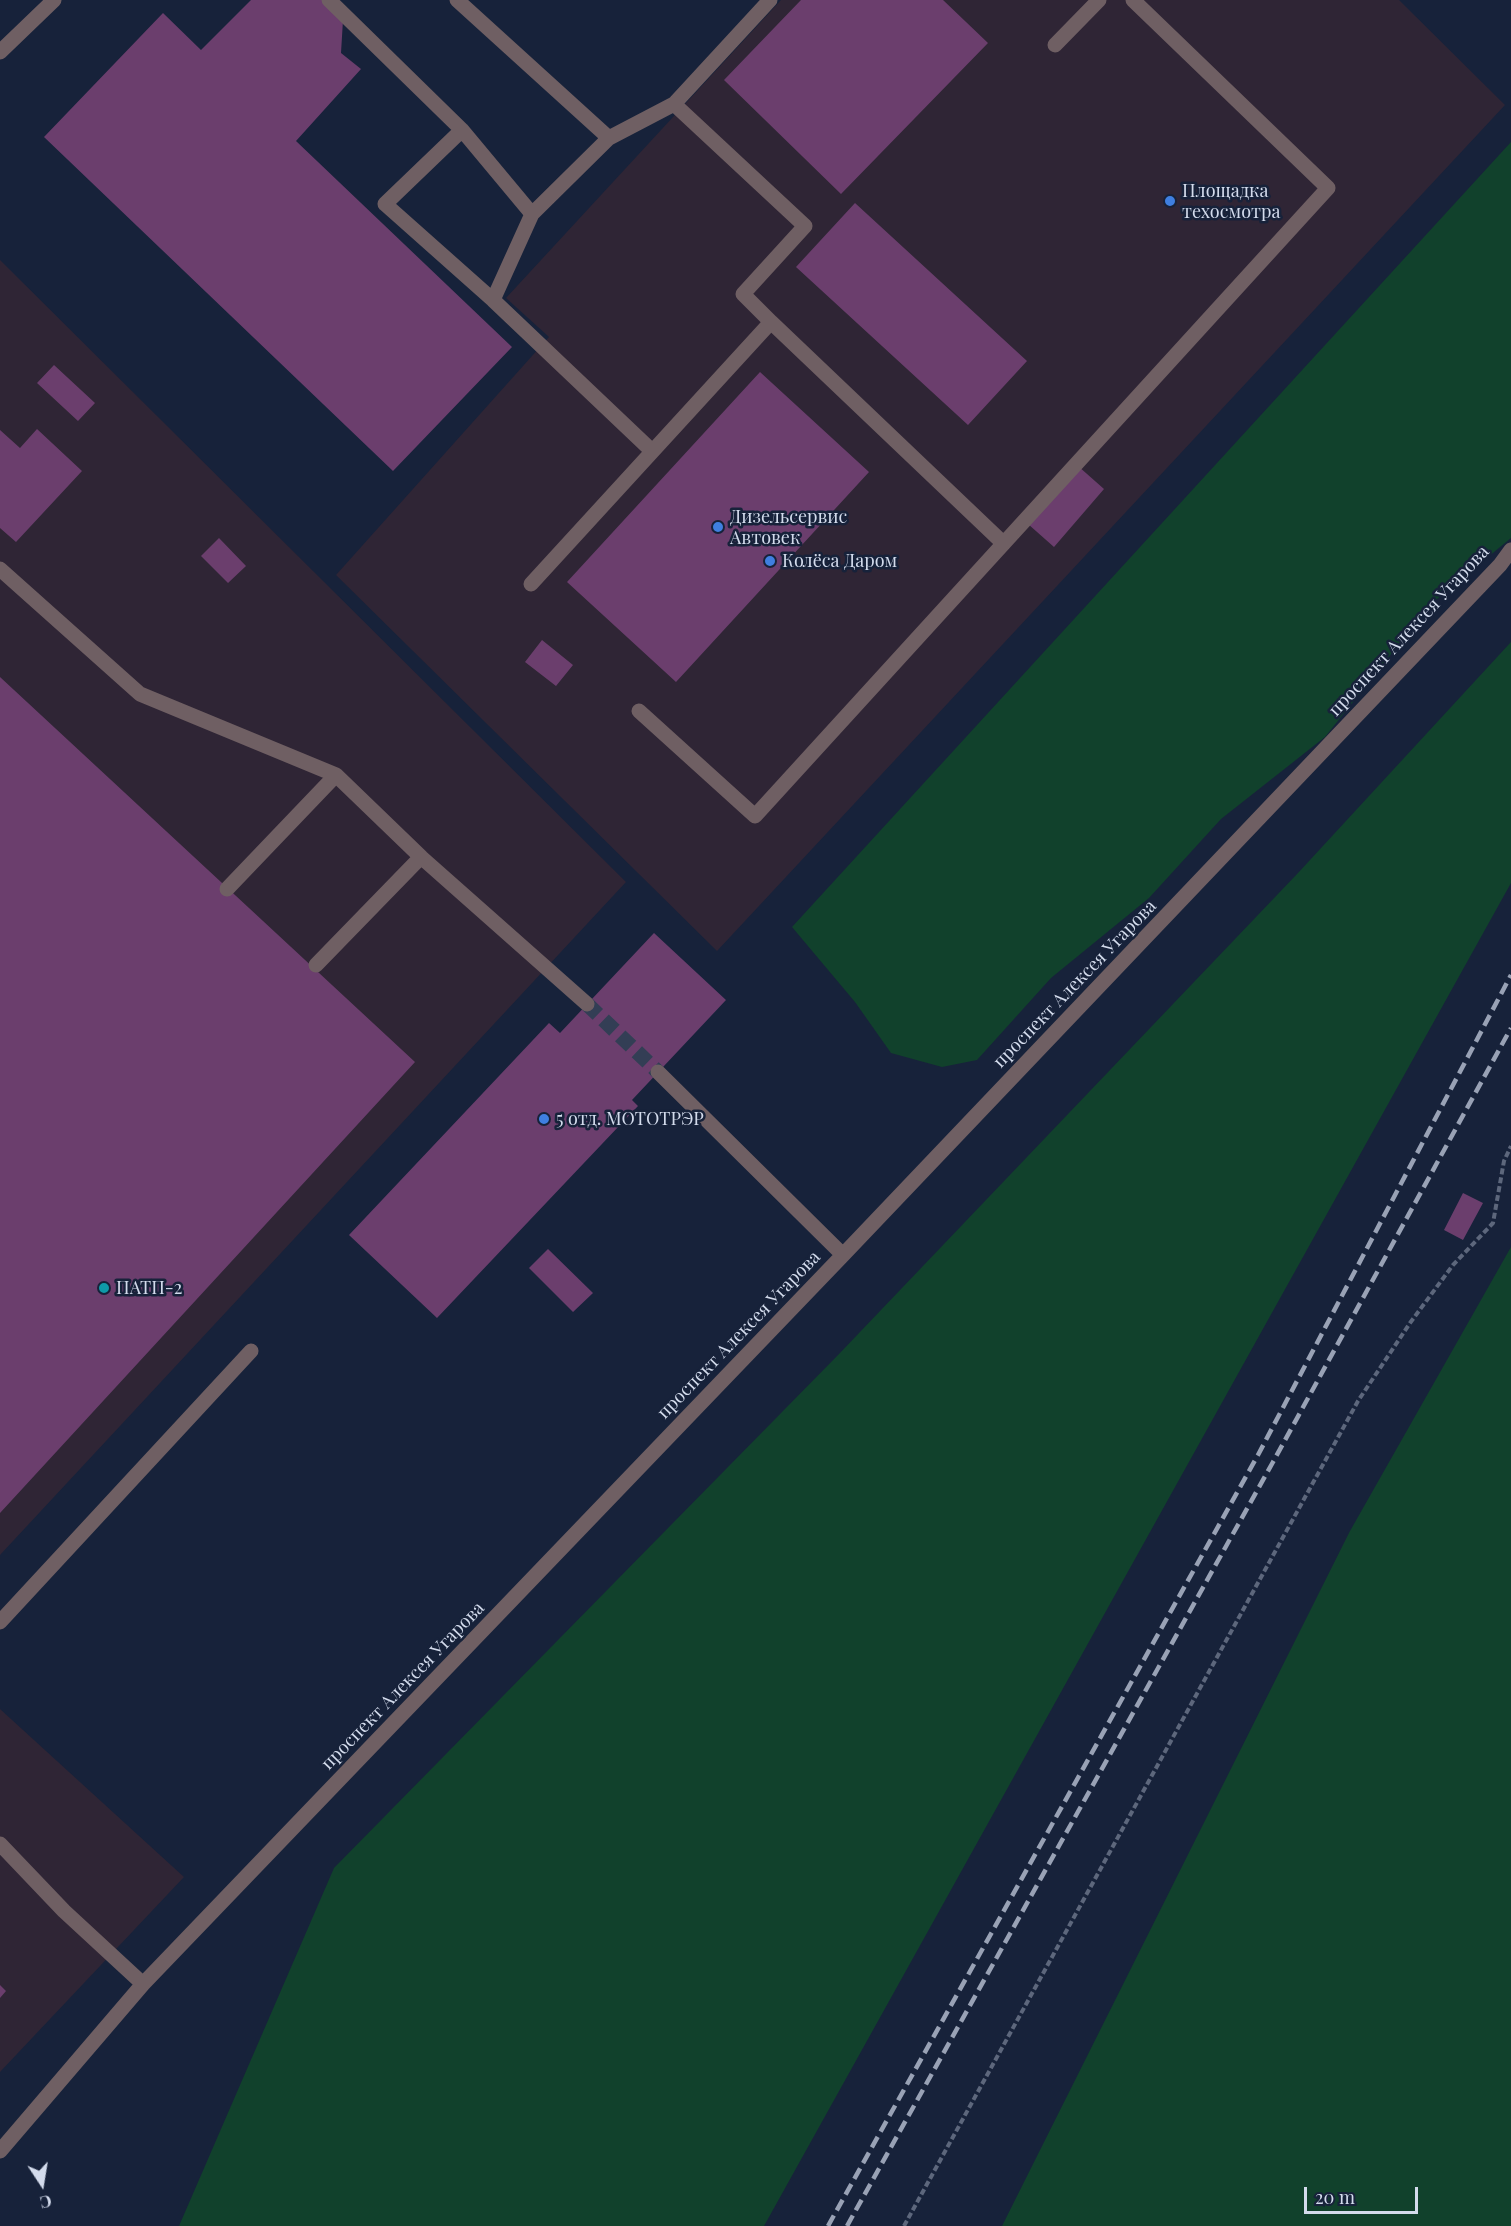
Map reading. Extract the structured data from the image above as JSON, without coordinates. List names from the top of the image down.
{
  "streets": {
    "street": ["проспект Алексея Угарова"]
  },
  "places": [
    "Площадка техосмотра",
    "Дизельсервис Автовек",
    "Колёса Даром",
    "5 отд. МОТОТРЭР",
    "ПАТП-2"
  ],
  "scale_bar": "20 m",
  "north": "bottom"
}
